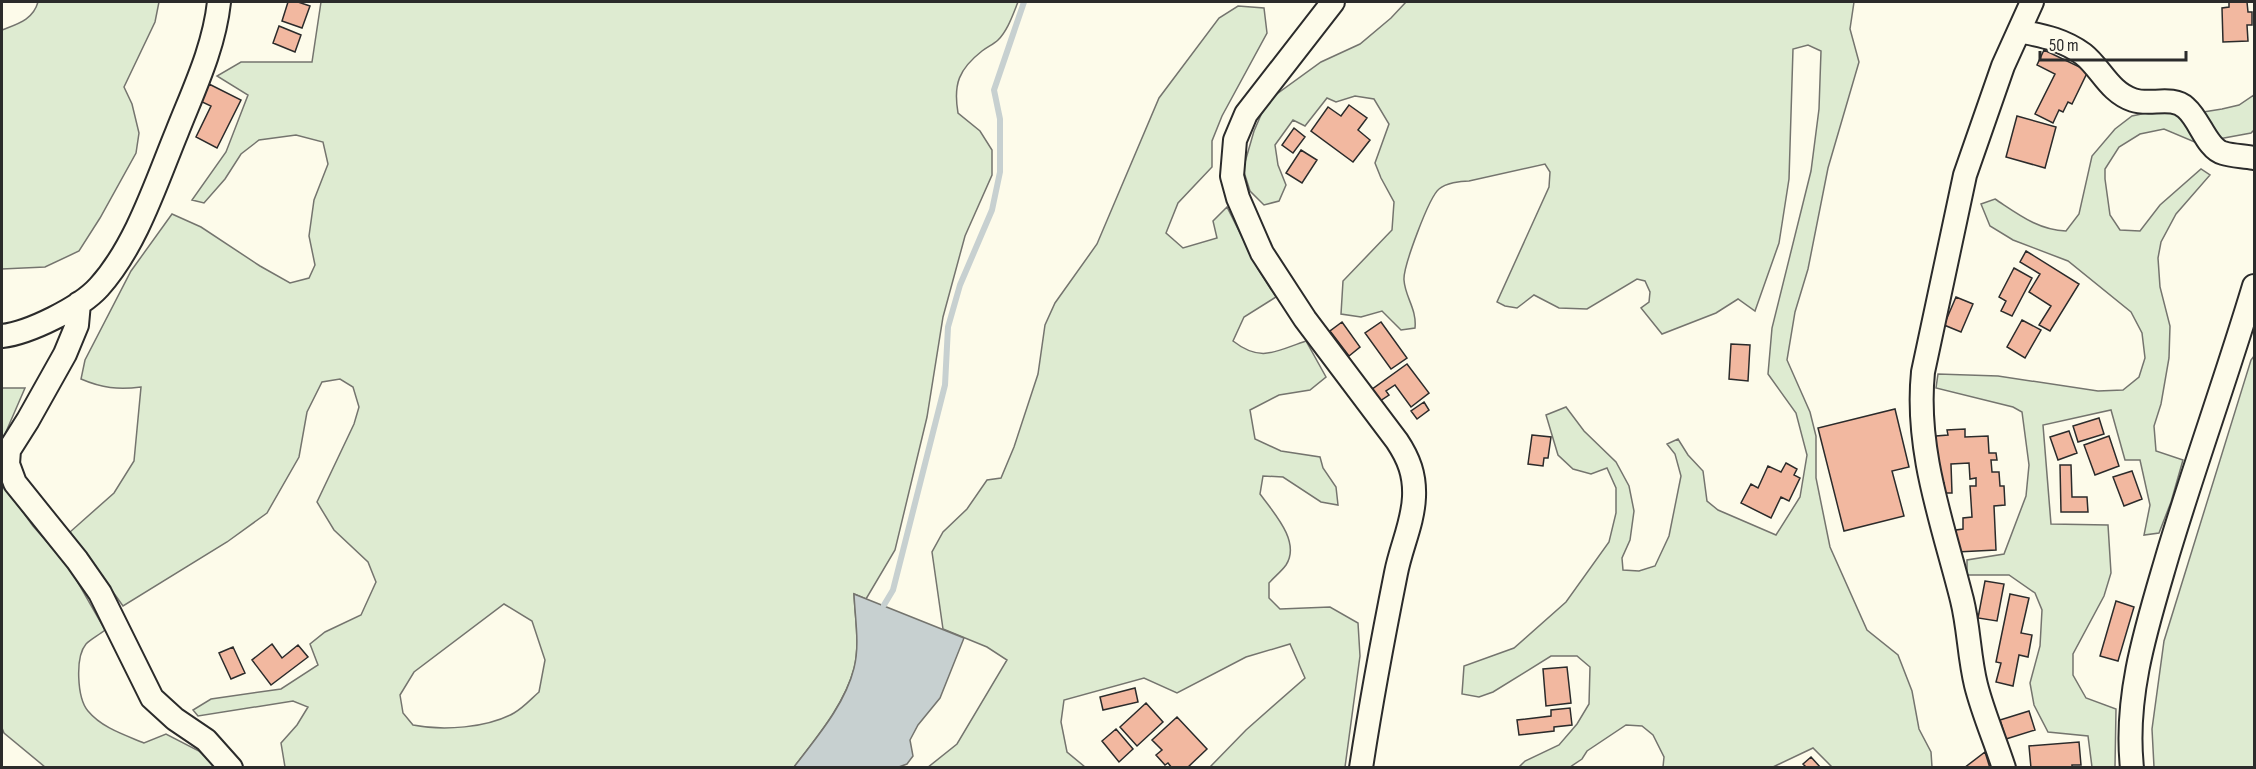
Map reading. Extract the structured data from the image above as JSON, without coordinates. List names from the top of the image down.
{
  "scale_bar": "50 m"
}
